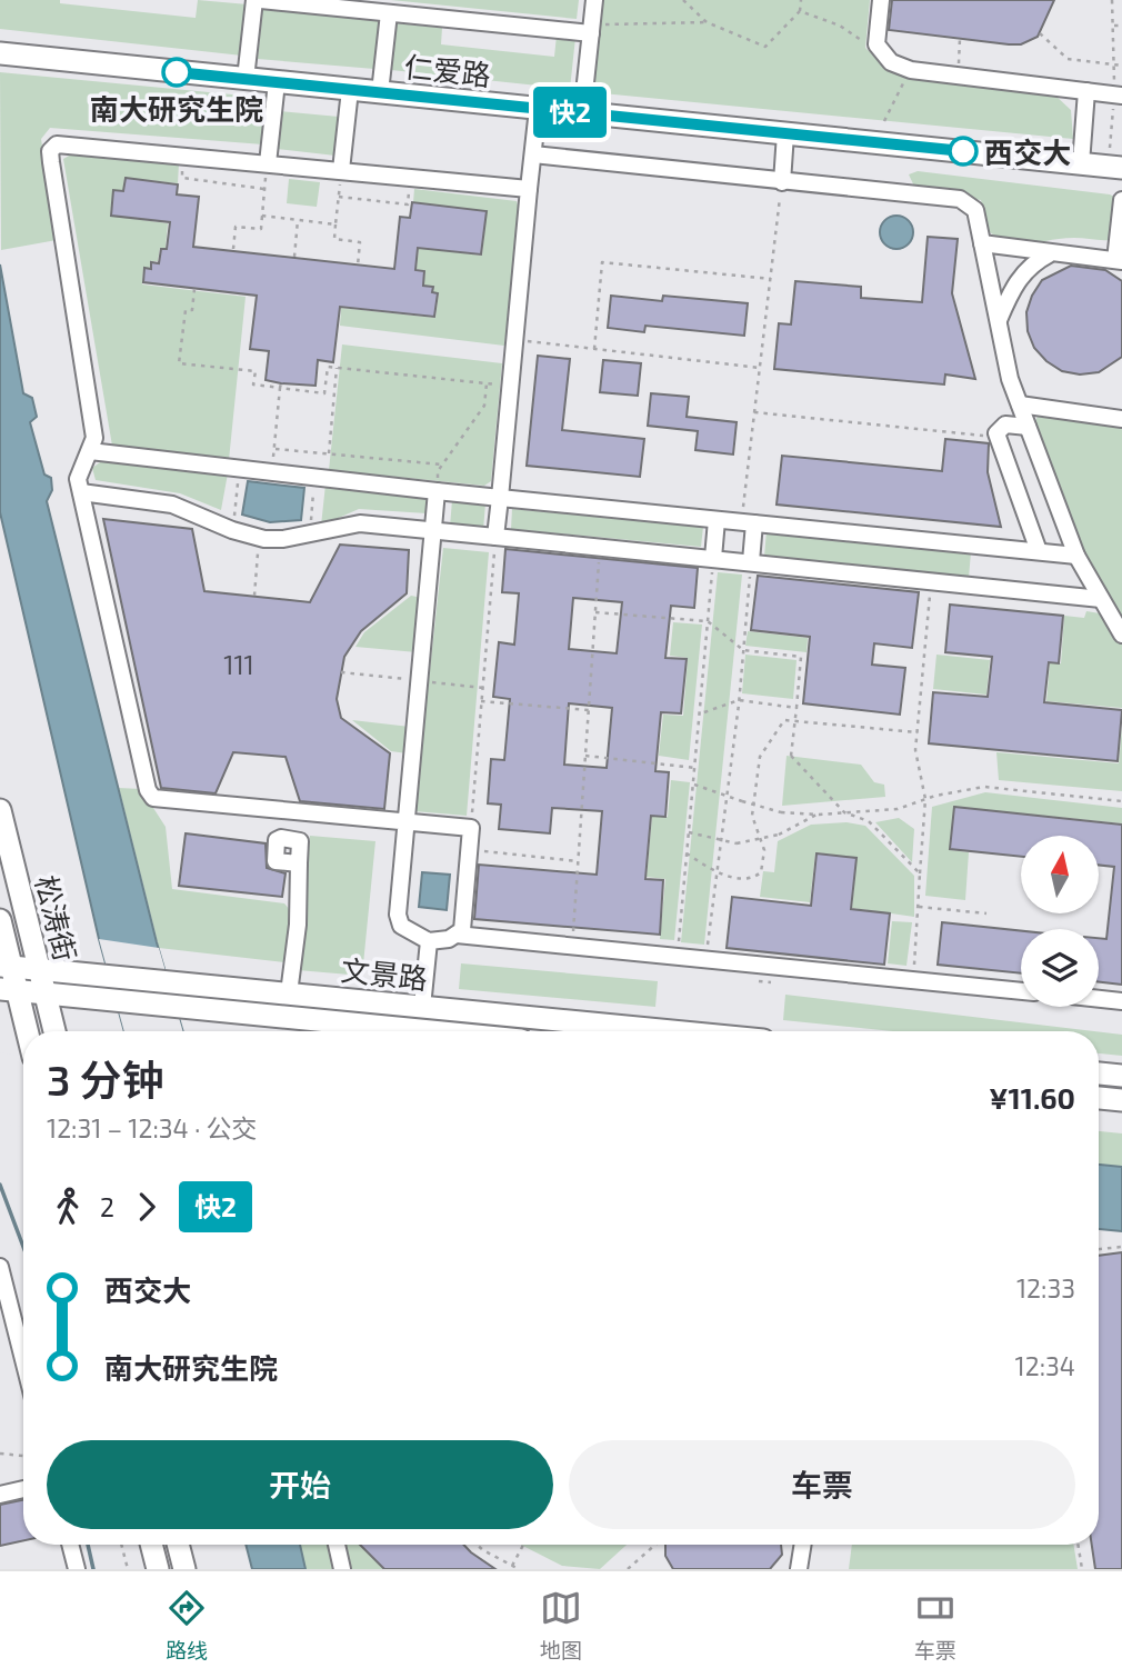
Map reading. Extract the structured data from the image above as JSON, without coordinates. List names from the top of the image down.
{
  "streets": {
    "main road": ["仁爱路", "松涛街", "文景路"]
  },
  "crossings": [
    ["松涛街", "文景路"]
  ],
  "places": ["南大研究生院", "西交大"],
  "lines": ["bus line 快2"],
  "house_numbers": ["111"],
  "north": "top",
  "page": {
    "on_map": "快2",
    "heading": ["3 分钟", "12:31 – 12:34 · 公交", "¥11.60"],
    "legs": ["2", "快2"],
    "list": [
      {
        "name": "西交大",
        "value": "12:33"
      },
      {
        "name": "南大研究生院",
        "value": "12:34"
      }
    ],
    "buttons": ["开始", "车票"],
    "tabs": ["路线", "地图", "车票"]
  }
}
